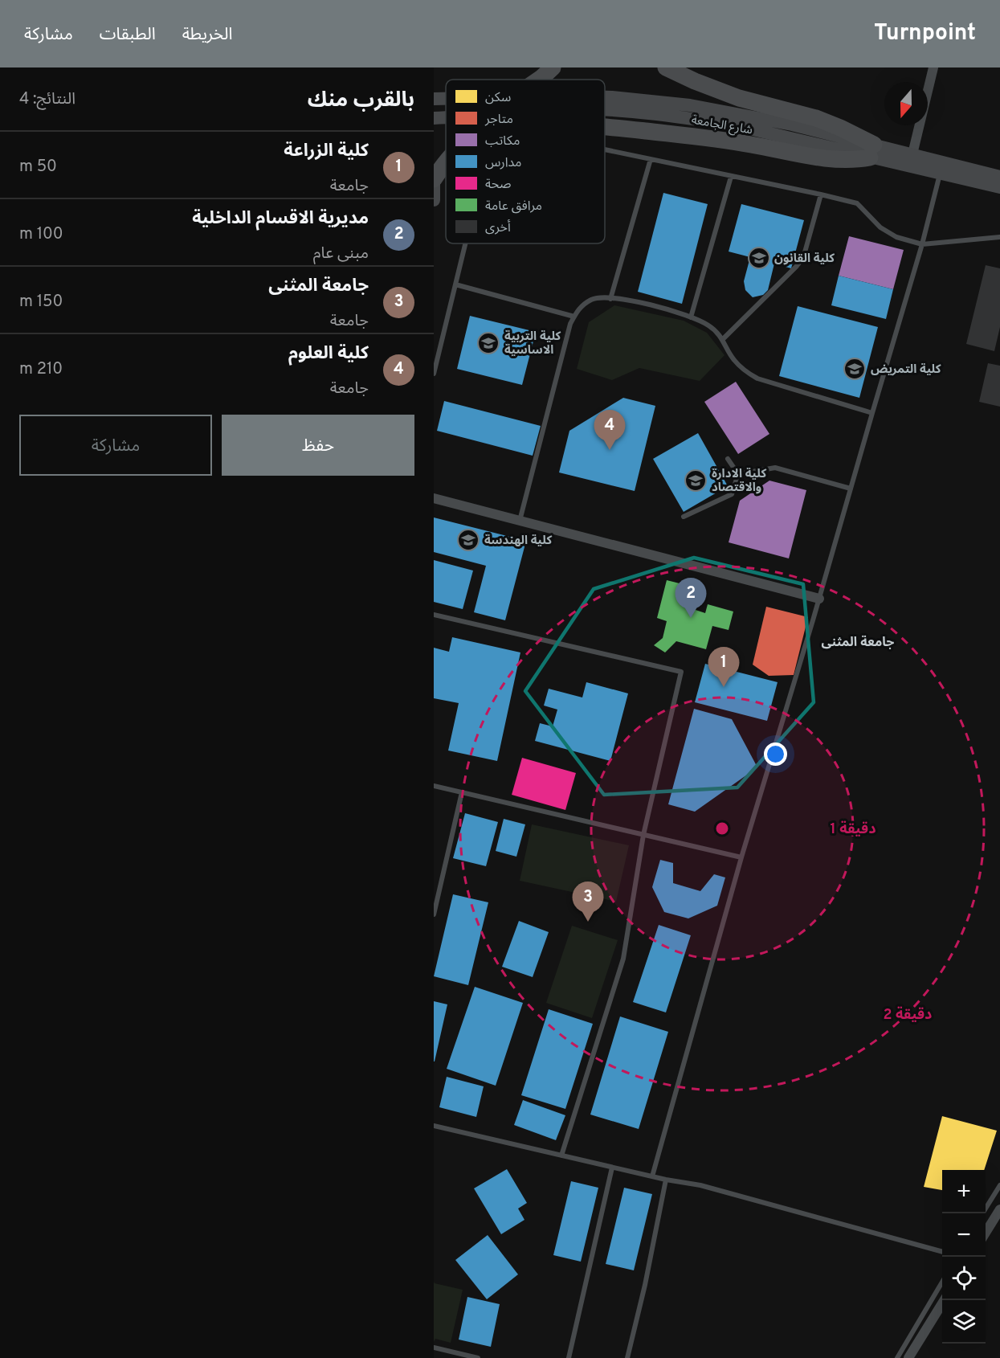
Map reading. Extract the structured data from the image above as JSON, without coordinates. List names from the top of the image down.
{
  "streets": {
    "main road": ["شارع الجامعة"]
  },
  "districts": ["جامعة المثنى"],
  "places": {
    "school or university": [
      "كلية القانون",
      "كلية التربية الاساسية",
      "كلية التمريض",
      "كلية الادارة والاقتصاد",
      "كلية الهندسة"
    ]
  },
  "legend": [
    "سكن",
    "متاجر",
    "مكاتب",
    "مدارس",
    "صحة",
    "مرافق عامة",
    "أخرى"
  ],
  "north": "bottom",
  "page": {
    "header": "Turnpoint",
    "nav": ["الخريطة", "الطبقات", "مشاركة"],
    "heading": ["بالقرب منك", "النتائج: 4"],
    "list": [
      {
        "mark": "1",
        "name": "كلية الزراعة",
        "note": "جامعة",
        "value": "50 m"
      },
      {
        "mark": "2",
        "name": "مديرية الاقسام الداخلية",
        "note": "مبنى عام",
        "value": "100 m"
      },
      {
        "mark": "3",
        "name": "جامعة المثنى",
        "note": "جامعة",
        "value": "150 m"
      },
      {
        "mark": "4",
        "name": "كلية العلوم",
        "note": "جامعة",
        "value": "210 m"
      }
    ],
    "buttons": ["حفظ", "مشاركة"],
    "pins": [
      "4",
      "2",
      "1",
      "3"
    ],
    "map_buttons": ["+", "−"]
  },
  "rings": ["1 دقيقة", "2 دقيقة"]
}
